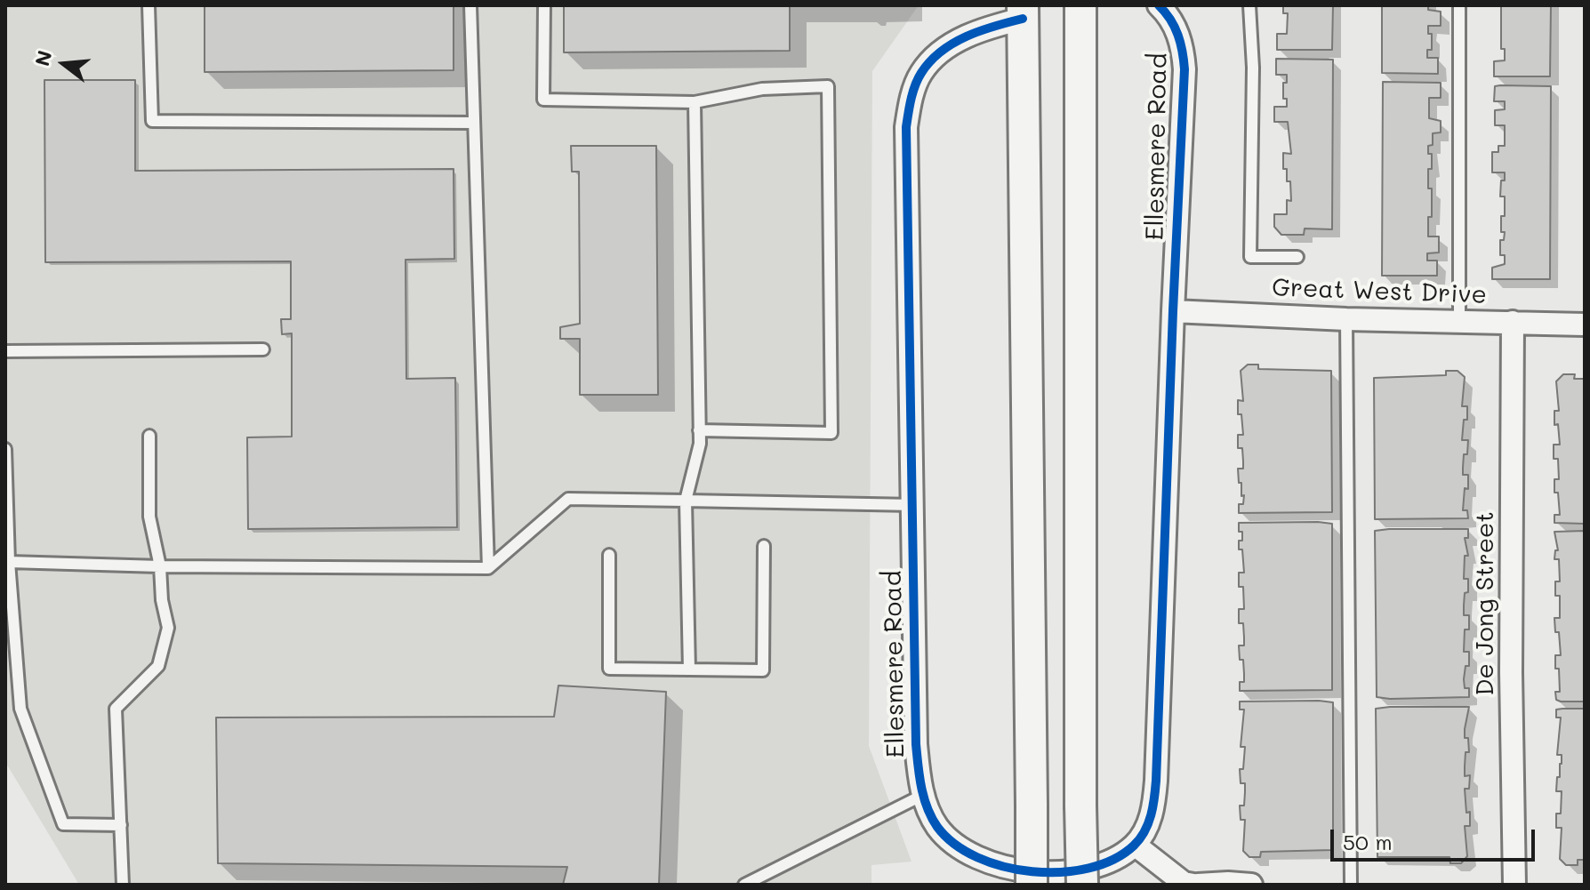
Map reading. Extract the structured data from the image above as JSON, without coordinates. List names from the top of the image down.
{
  "streets": {
    "main road": ["Ellesmere Road"],
    "street": ["Great West Drive", "De Jong Street"]
  },
  "crossings": [
    ["Ellesmere Road", "Great West Drive"],
    ["Great West Drive", "De Jong Street"]
  ],
  "scale_bar": "50 m",
  "north": "left"
}
